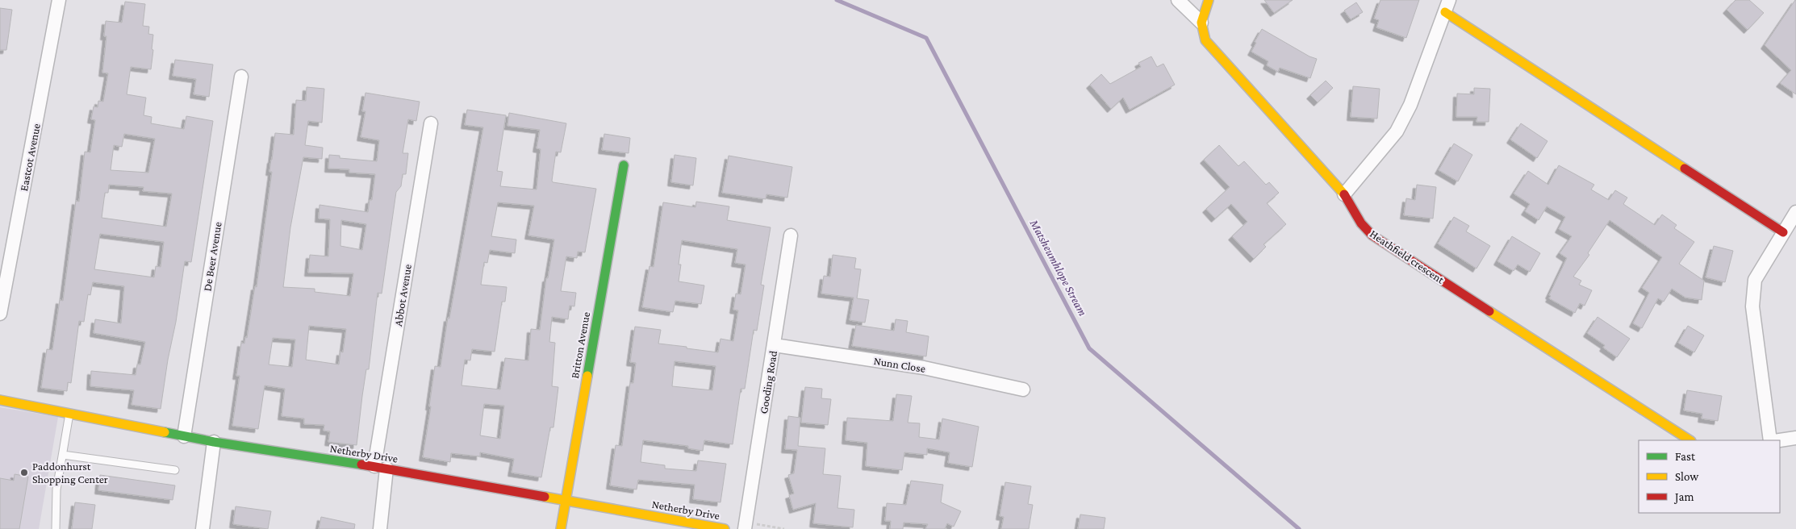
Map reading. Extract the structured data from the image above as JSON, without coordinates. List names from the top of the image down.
{
  "streets": {
    "street": [
      "Eastcot Avenue",
      "De Beer Avenue",
      "Heathfield crescent",
      "Abbot Avenue",
      "Britton Avenue",
      "Nunn Close",
      "Gooding Road",
      "Netherby Drive"
    ]
  },
  "crossings": [
    ["De Beer Avenue", "Netherby Drive"],
    ["Abbot Avenue", "Netherby Drive"],
    ["Britton Avenue", "Netherby Drive"],
    ["Nunn Close", "Gooding Road"]
  ],
  "water": ["Matsheumhlope Stream"],
  "places": ["Paddonhurst Shopping Center"],
  "legend": ["Fast", "Slow", "Jam"]
}
